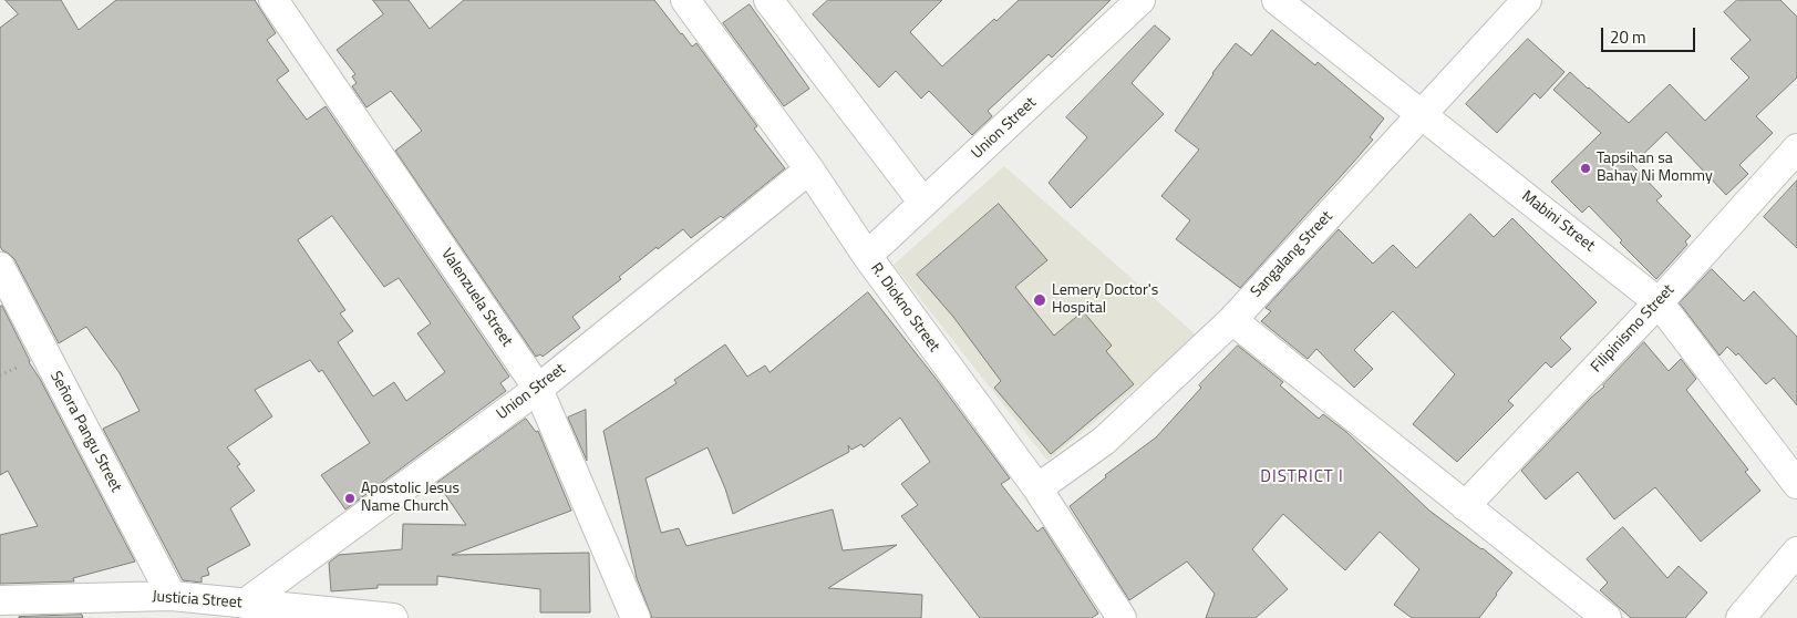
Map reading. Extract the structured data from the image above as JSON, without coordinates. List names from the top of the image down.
{
  "streets": {
    "street": [
      "Union Street",
      "Mabini Street",
      "Sangalang Street",
      "Valenzuela Street",
      "R. Diokno Street",
      "Filipinismo Street",
      "Señora Pangu Street",
      "Justicia Street"
    ]
  },
  "crossings": [
    ["Union Street", "Valenzuela Street"],
    ["Union Street", "R. Diokno Street"],
    ["Union Street", "Justicia Street"],
    ["Mabini Street", "Sangalang Street"],
    ["Mabini Street", "Filipinismo Street"],
    ["Sangalang Street", "R. Diokno Street"],
    ["Señora Pangu Street", "Justicia Street"]
  ],
  "districts": ["DISTRICT I"],
  "places": ["Tapsihan sa Bahay Ni Mommy", "Lemery Doctor's Hospital", "Apostolic Jesus Name Church"],
  "scale_bar": "20 m"
}
